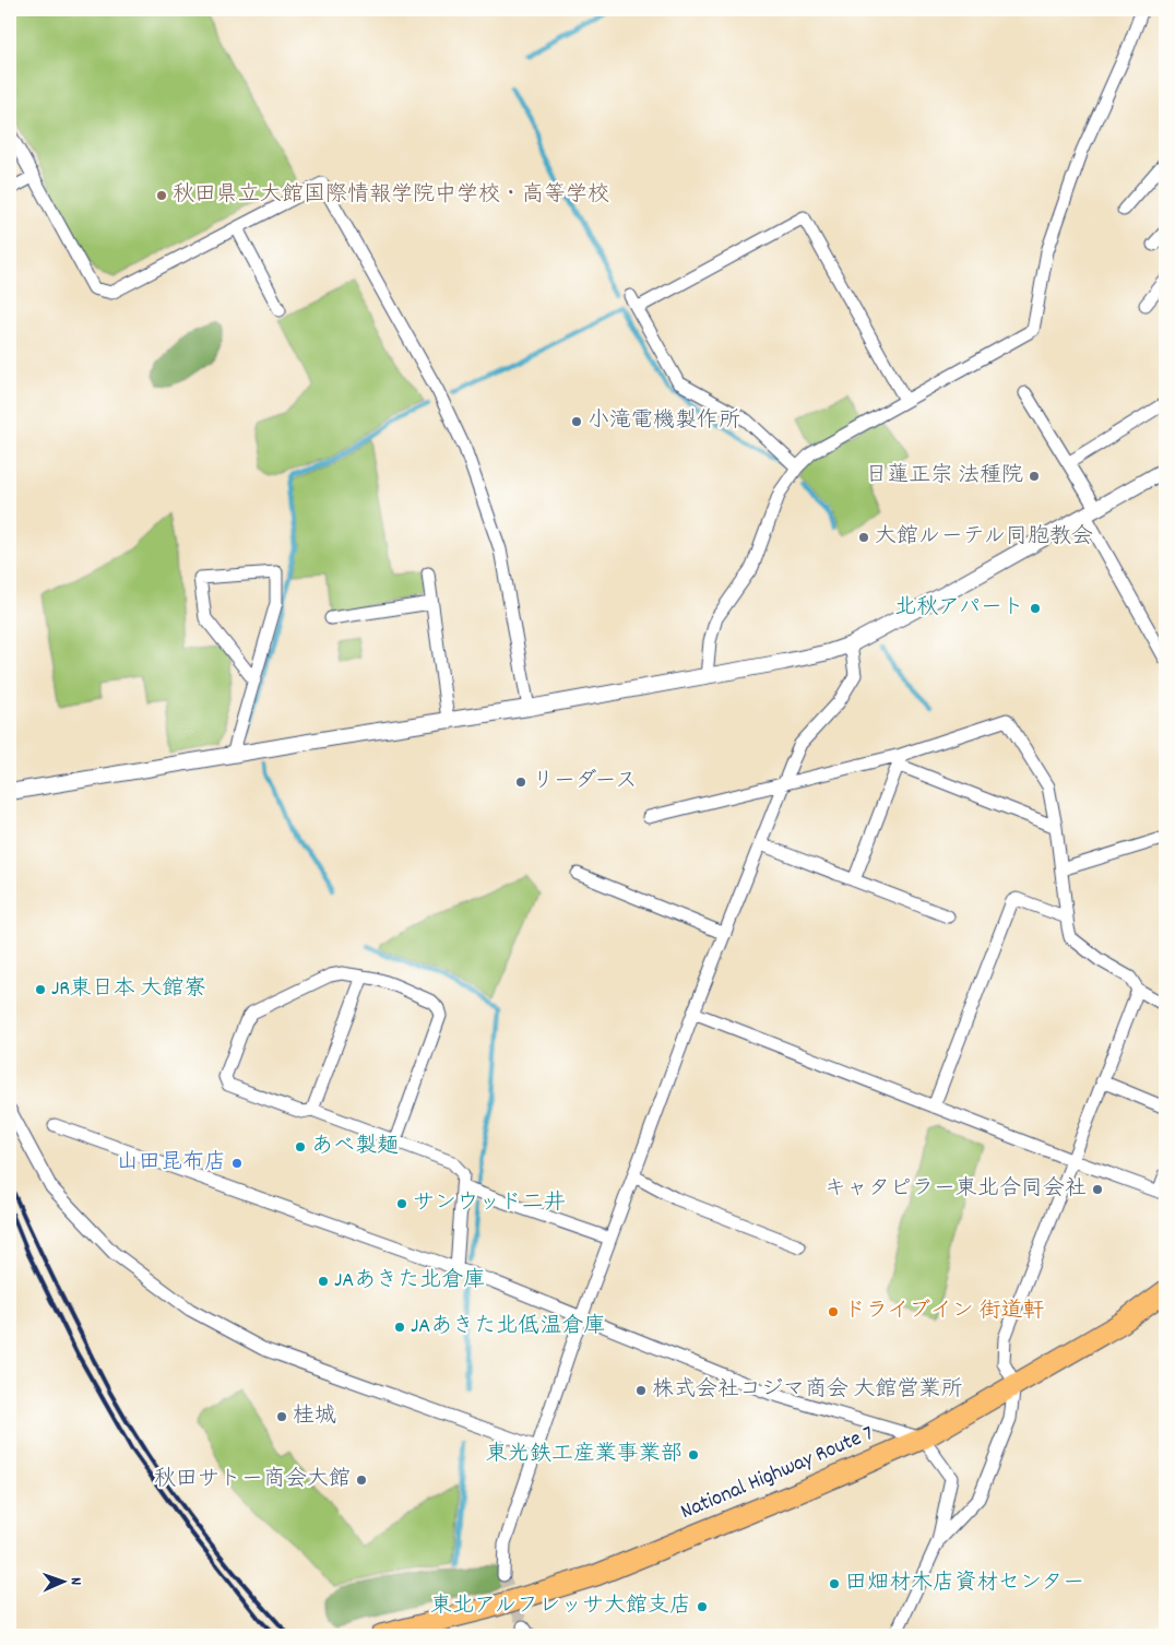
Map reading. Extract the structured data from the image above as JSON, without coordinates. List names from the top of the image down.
{
  "streets": {
    "highway": ["National Highway Route 7"]
  },
  "places": [
    "秋田県立大館国際情報学院中学校・高等学校",
    "小滝電機製作所",
    "日蓮正宗 法種院",
    "大館ルーテル同胞教会",
    "北秋アパート",
    "リーダース",
    "JR東日本 大館寮",
    "あべ製麺",
    "山田昆布店",
    "キャタピラー東北合同会社",
    "サンウッド二井",
    "JAあきた北倉庫",
    "ドライブイン 街道軒",
    "JAあきた北低温倉庫",
    "株式会社コジマ商会 大館営業所",
    "桂城",
    "東光鉄工産業事業部",
    "秋田サトー商会大館",
    "田畑材木店資材センター",
    "東北アルフレッサ大館支店"
  ],
  "north": "right"
}
